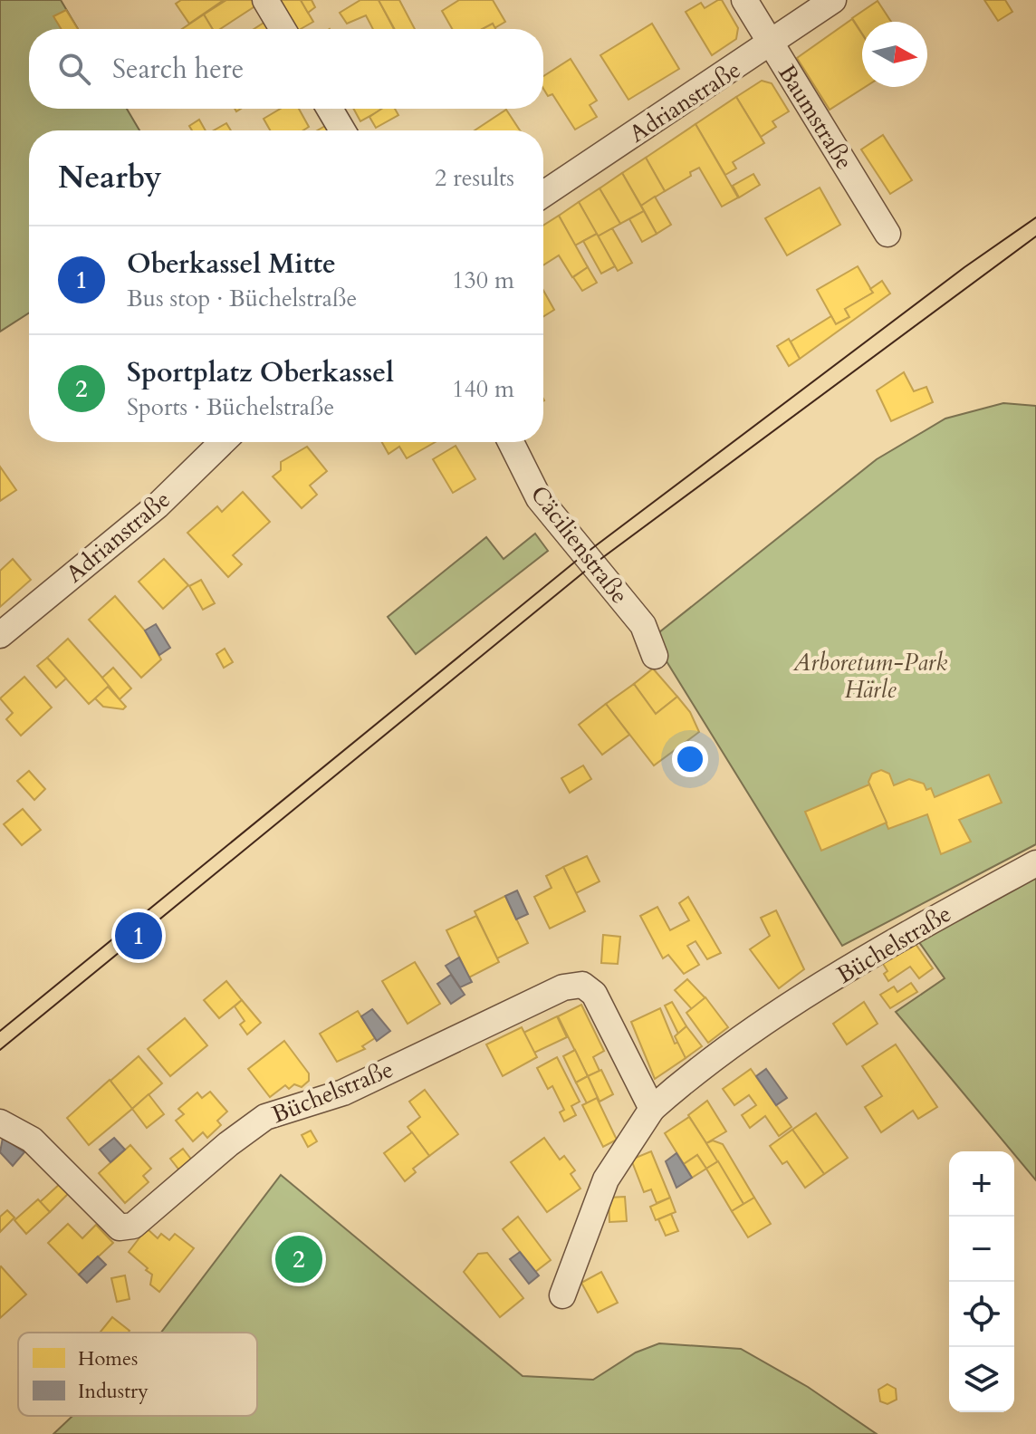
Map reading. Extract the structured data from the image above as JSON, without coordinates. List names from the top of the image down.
{
  "streets": {
    "street": [
      "Adrianstraße",
      "Baumstraße",
      "Cäcilienstraße",
      "Büchelstraße"
    ]
  },
  "crossings": [
    ["Adrianstraße", "Baumstraße"]
  ],
  "parks": ["Arboretum-Park Härle"],
  "legend": ["Homes", "Industry"],
  "north": "right",
  "page": {
    "search": "Search here",
    "heading": ["Nearby", "2 results"],
    "list": [
      {
        "mark": "1",
        "name": "Oberkassel Mitte",
        "note": "Bus stop · Büchelstraße",
        "value": "130 m"
      },
      {
        "mark": "2",
        "name": "Sportplatz Oberkassel",
        "note": "Sports · Büchelstraße",
        "value": "140 m"
      }
    ],
    "pins": ["1", "2"],
    "map_buttons": ["+", "−"]
  }
}
